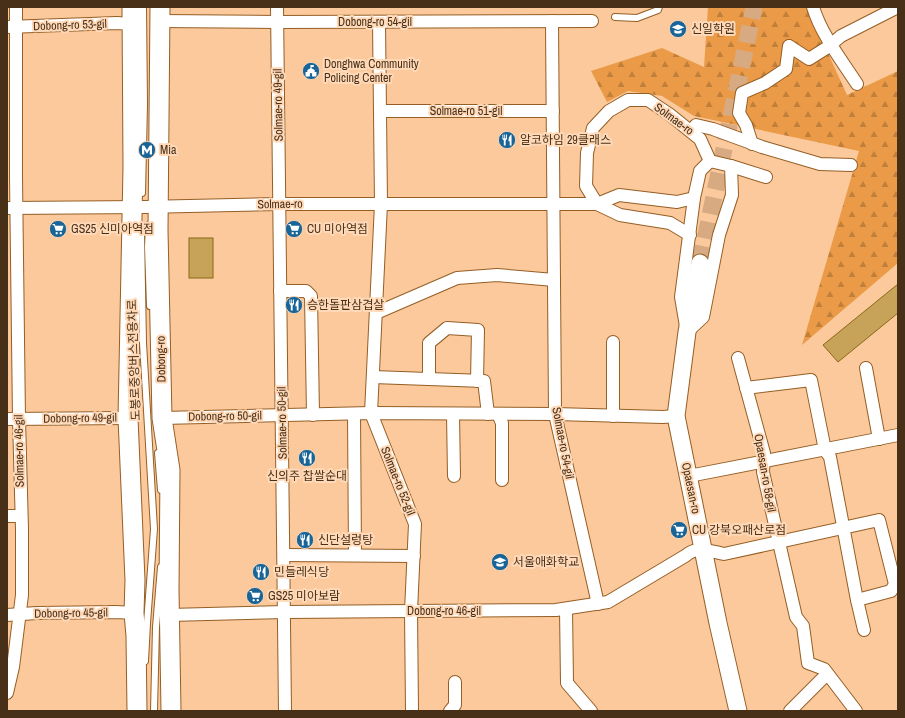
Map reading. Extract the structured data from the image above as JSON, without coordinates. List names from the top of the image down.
{
  "streets": {
    "main road": ["Dobong-ro"],
    "street": [
      "Dobong-ro 54-gil",
      "Dobong-ro 53-gil",
      "Solmae-ro 49-gil",
      "Solmae-ro 51-gil",
      "Solmae-ro",
      "Dobong-ro 50-gil",
      "Dobong-ro 49-gil",
      "Solmae-ro 50-gil",
      "Solmae-ro 54-gil",
      "Solmae-ro 46-gil",
      "Opaesan-ro 58-gil",
      "Solmae-ro 52-gil",
      "Opaesan-ro",
      "Dobong-ro 46-gil",
      "Dobong-ro 45-gil"
    ],
    "lane": ["도봉로중앙버스전용차로"]
  },
  "crossings": [
    ["Dobong-ro 54-gil", "Solmae-ro 49-gil"],
    ["Dobong-ro 54-gil", "Dobong-ro"],
    ["Dobong-ro 53-gil", "Dobong-ro"],
    ["Dobong-ro 53-gil", "Solmae-ro 46-gil"],
    ["Solmae-ro 49-gil", "Solmae-ro"],
    ["Solmae-ro 49-gil", "Solmae-ro 50-gil"],
    ["Solmae-ro", "Dobong-ro"],
    ["Solmae-ro", "Solmae-ro 50-gil"],
    ["Solmae-ro", "Solmae-ro 54-gil"],
    ["Solmae-ro", "Solmae-ro 46-gil"],
    ["Solmae-ro", "Solmae-ro 52-gil"],
    ["Dobong-ro", "Dobong-ro 50-gil"],
    ["Dobong-ro", "Dobong-ro 49-gil"],
    ["Dobong-ro", "Dobong-ro 46-gil"],
    ["Dobong-ro", "Dobong-ro 45-gil"],
    ["Dobong-ro 50-gil", "Solmae-ro 50-gil"],
    ["Dobong-ro 50-gil", "Solmae-ro 54-gil"],
    ["Dobong-ro 50-gil", "Solmae-ro 52-gil"],
    ["Dobong-ro 50-gil", "Opaesan-ro"],
    ["Dobong-ro 49-gil", "Solmae-ro 46-gil"],
    ["Solmae-ro 50-gil", "Dobong-ro 46-gil"],
    ["Solmae-ro 54-gil", "Dobong-ro 46-gil"],
    ["Solmae-ro 46-gil", "Dobong-ro 45-gil"],
    ["Solmae-ro 52-gil", "Dobong-ro 46-gil"],
    ["Opaesan-ro", "Dobong-ro 46-gil"]
  ],
  "places": {
    "school or university": ["신일학원", "서울애화학교"],
    "public building": ["Donghwa Community Policing Center"],
    "restaurant": [
      "알코하임 29클래스",
      "승한돌판삼겹살",
      "신의주 찹쌀순대",
      "신단설렁탕",
      "민들레식당"
    ],
    "metro station": ["Mia"],
    "supermarket": [
      "GS25 신미아역점",
      "CU 미아역점",
      "CU 강북오패산로점",
      "GS25 미아보람"
    ]
  }
}
